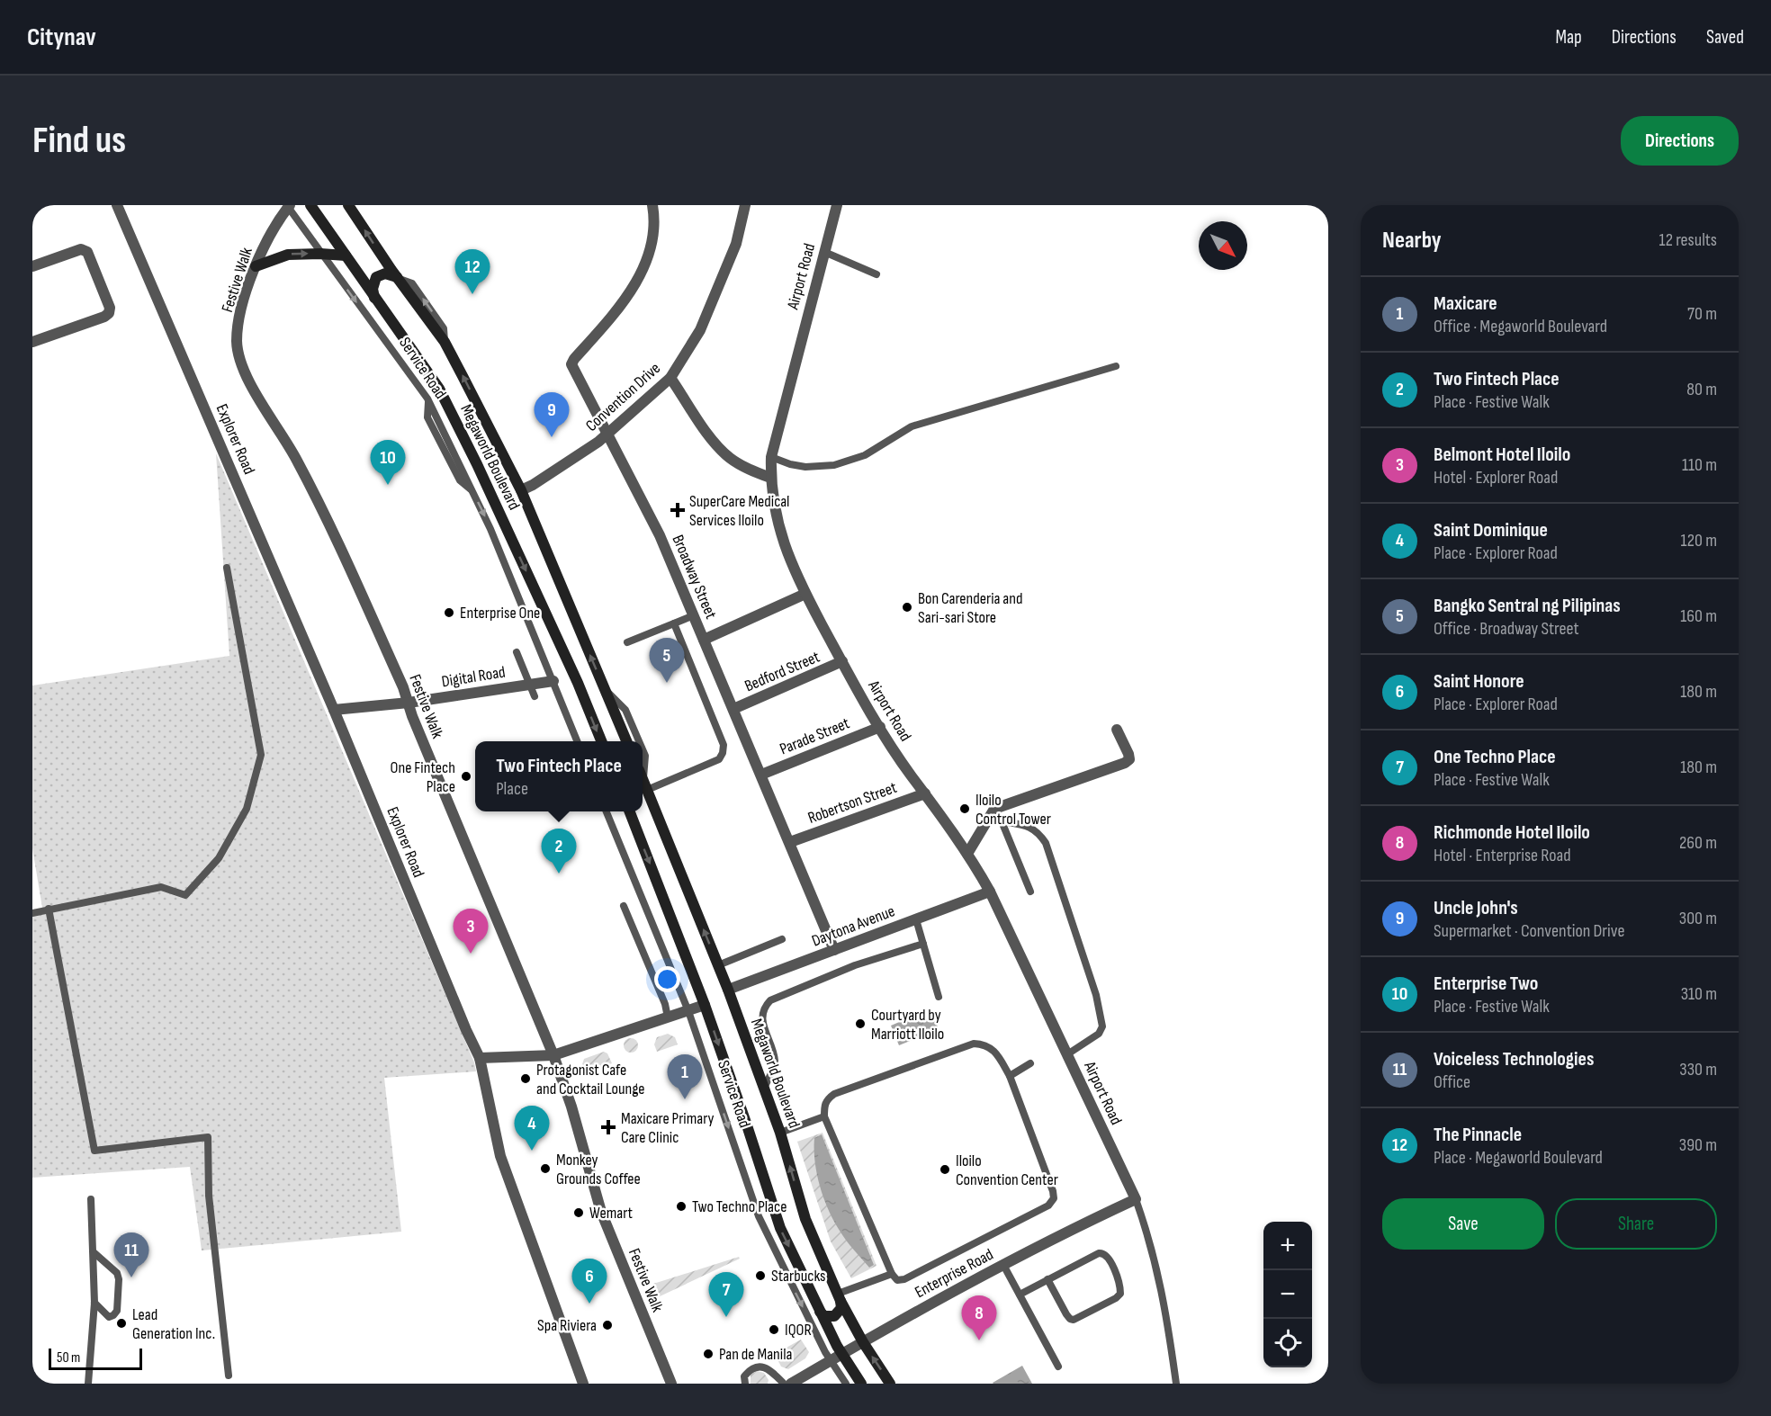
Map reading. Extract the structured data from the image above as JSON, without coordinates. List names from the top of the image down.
{
  "streets": {
    "main road": ["Megaworld Boulevard"],
    "street": [
      "Airport Road",
      "Festive Walk",
      "Convention Drive",
      "Explorer Road",
      "Broadway Street",
      "Bedford Street",
      "Digital Road",
      "Parade Street",
      "Robertson Street",
      "Daytona Avenue",
      "Enterprise Road"
    ],
    "lane": ["Service Road"]
  },
  "crossings": [
    ["Airport Road", "Bedford Street"],
    ["Airport Road", "Parade Street"],
    ["Airport Road", "Robertson Street"],
    ["Airport Road", "Daytona Avenue"],
    ["Airport Road", "Enterprise Road"],
    ["Festive Walk", "Service Road"],
    ["Festive Walk", "Digital Road"],
    ["Service Road", "Digital Road"],
    ["Service Road", "Enterprise Road"],
    ["Convention Drive", "Megaworld Boulevard"],
    ["Convention Drive", "Broadway Street"],
    ["Explorer Road", "Digital Road"],
    ["Megaworld Boulevard", "Daytona Avenue"],
    ["Megaworld Boulevard", "Enterprise Road"],
    ["Broadway Street", "Bedford Street"],
    ["Broadway Street", "Parade Street"],
    ["Broadway Street", "Robertson Street"],
    ["Broadway Street", "Daytona Avenue"]
  ],
  "one_way": ["Service Road"],
  "places": {
    "health": ["SuperCare Medical Services Iloilo", "Maxicare Primary Care Clinic"],
    "other": [
      "Bon Carenderia and Sari-sari Store",
      "Enterprise One",
      "One Fintech Place",
      "Iloilo Control Tower",
      "Courtyard by Marriott Iloilo",
      "Protagonist Cafe and Cocktail Lounge",
      "Monkey Grounds Coffee",
      "Iloilo Convention Center",
      "Two Techno Place",
      "Wemart",
      "Starbucks",
      "Lead Generation Inc.",
      "Spa Riviera",
      "IQOR",
      "Pan de Manila"
    ]
  },
  "scale_bar": "50 m",
  "north": "bottom right",
  "page": {
    "header": "Citynav",
    "nav": ["Map", "Directions", "Saved"],
    "buttons": [
      "Directions",
      ["Save", "Share"]
    ],
    "title": "Find us",
    "heading": ["Nearby", "12 results"],
    "pins": [
      "12",
      "9",
      "10",
      "5",
      "2",
      "3",
      "1",
      "4",
      "11",
      "6",
      "7",
      "8"
    ],
    "list": [
      {
        "mark": "1",
        "name": "Maxicare",
        "note": "Office · Megaworld Boulevard",
        "value": "70 m"
      },
      {
        "mark": "2",
        "name": "Two Fintech Place",
        "note": "Place · Festive Walk",
        "value": "80 m"
      },
      {
        "mark": "3",
        "name": "Belmont Hotel Iloilo",
        "note": "Hotel · Explorer Road",
        "value": "110 m"
      },
      {
        "mark": "4",
        "name": "Saint Dominique",
        "note": "Place · Explorer Road",
        "value": "120 m"
      },
      {
        "mark": "5",
        "name": "Bangko Sentral ng Pilipinas",
        "note": "Office · Broadway Street",
        "value": "160 m"
      },
      {
        "mark": "6",
        "name": "Saint Honore",
        "note": "Place · Explorer Road",
        "value": "180 m"
      },
      {
        "mark": "7",
        "name": "One Techno Place",
        "note": "Place · Festive Walk",
        "value": "180 m"
      },
      {
        "mark": "8",
        "name": "Richmonde Hotel Iloilo",
        "note": "Hotel · Enterprise Road",
        "value": "260 m"
      },
      {
        "mark": "9",
        "name": "Uncle John's",
        "note": "Supermarket · Convention Drive",
        "value": "300 m"
      },
      {
        "mark": "10",
        "name": "Enterprise Two",
        "note": "Place · Festive Walk",
        "value": "310 m"
      },
      {
        "mark": "11",
        "name": "Voiceless Technologies",
        "note": "Office",
        "value": "330 m"
      },
      {
        "mark": "12",
        "name": "The Pinnacle",
        "note": "Place · Megaworld Boulevard",
        "value": "390 m"
      }
    ],
    "popup": ["Two Fintech Place", "Place"],
    "map_buttons": ["+", "−"],
    "scale": "50 m"
  }
}
